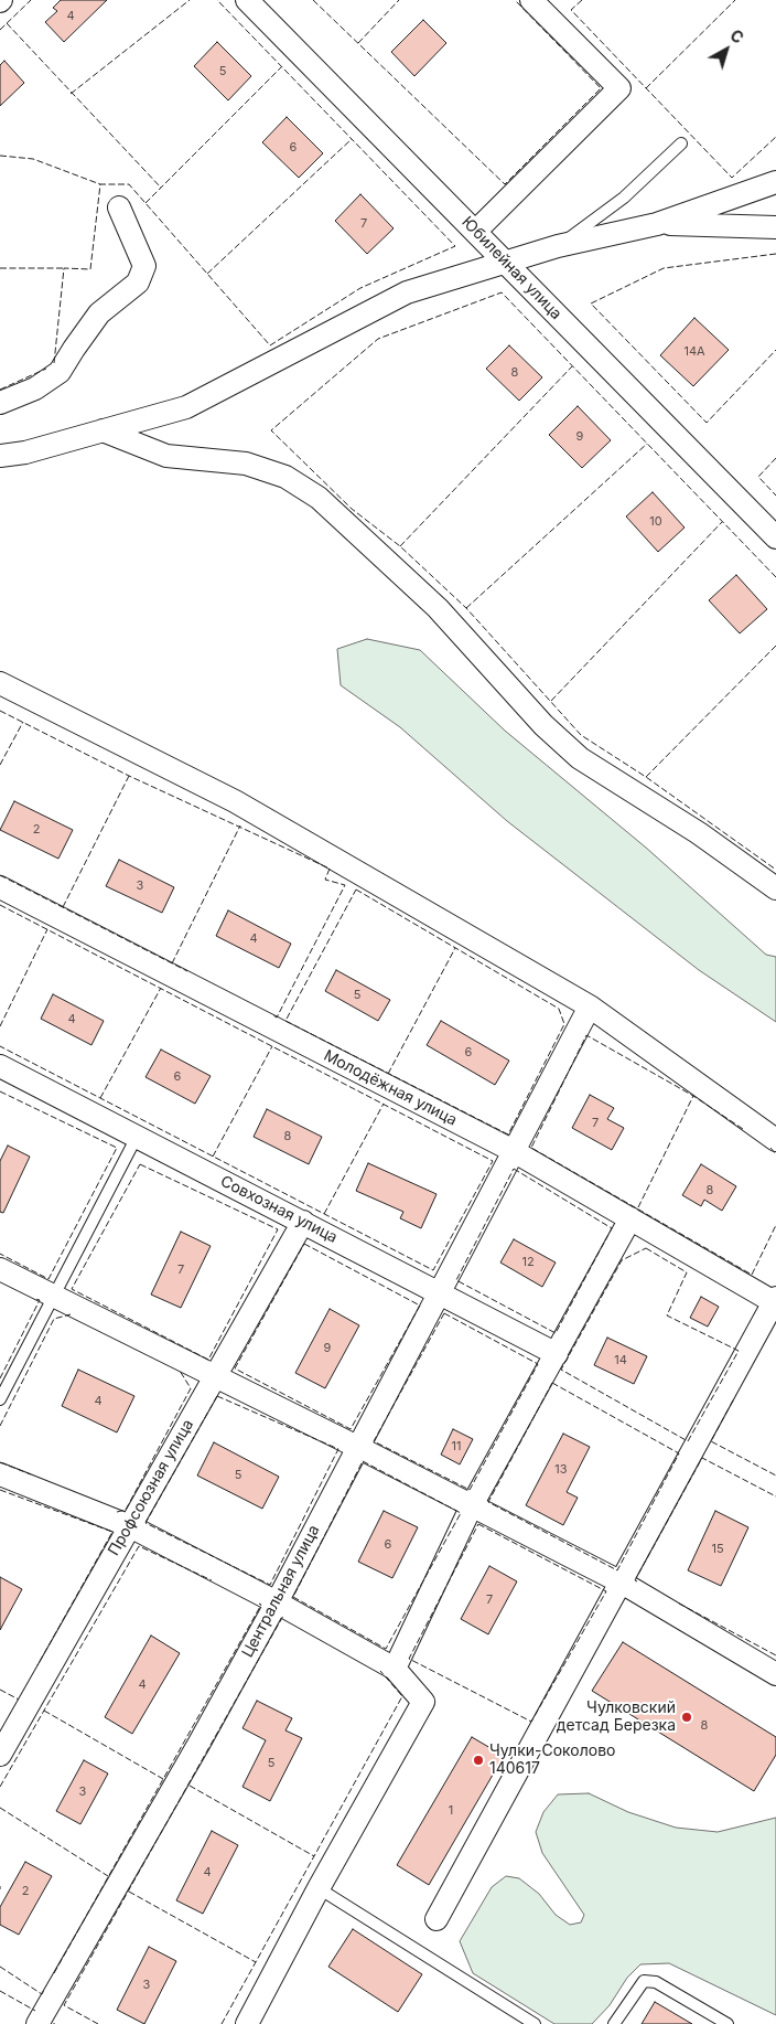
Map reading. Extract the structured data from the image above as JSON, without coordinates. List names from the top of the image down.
{
  "streets": {
    "street": [
      "Юбилейная улица",
      "Молодёжная улица",
      "Совхозная улица",
      "Профсоюзная улица",
      "Центральная улица"
    ]
  },
  "crossings": [
    ["Молодёжная улица", "Центральная улица"],
    ["Совхозная улица", "Профсоюзная улица"],
    ["Совхозная улица", "Центральная улица"]
  ],
  "places": ["Чулковский детсад Березка", "Чулки-Соколово 140617"],
  "house_numbers": [
    "4",
    "5",
    "6",
    "7",
    "14А",
    "8",
    "9",
    "10",
    "2",
    "3",
    "4",
    "5",
    "4",
    "6",
    "6",
    "7",
    "8",
    "8",
    "12",
    "7",
    "9",
    "14",
    "4",
    "11",
    "13",
    "5",
    "6",
    "15",
    "7",
    "4",
    "8",
    "5",
    "3",
    "1",
    "4",
    "2",
    "3"
  ],
  "north": "top right"
}
